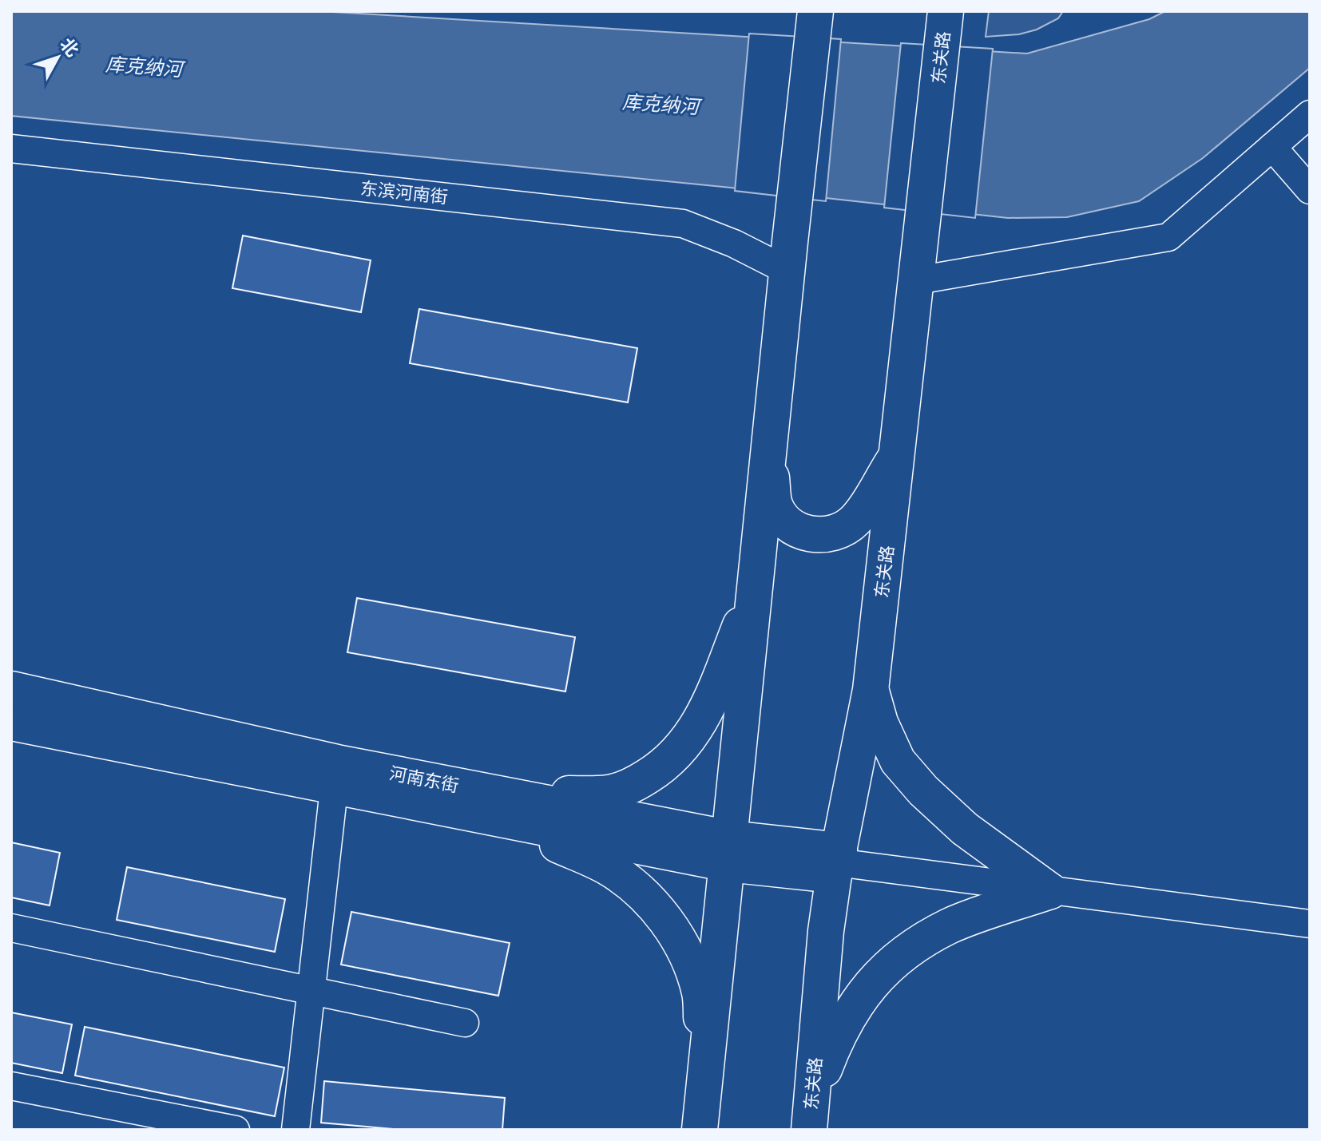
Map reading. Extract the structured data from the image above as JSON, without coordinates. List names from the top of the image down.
{
  "streets": {
    "main road": ["东关路", "河南东街"],
    "street": ["东滨河南街"]
  },
  "crossings": [
    ["东关路", "河南东街"]
  ],
  "water": ["库克纳河"],
  "north": "top right"
}
